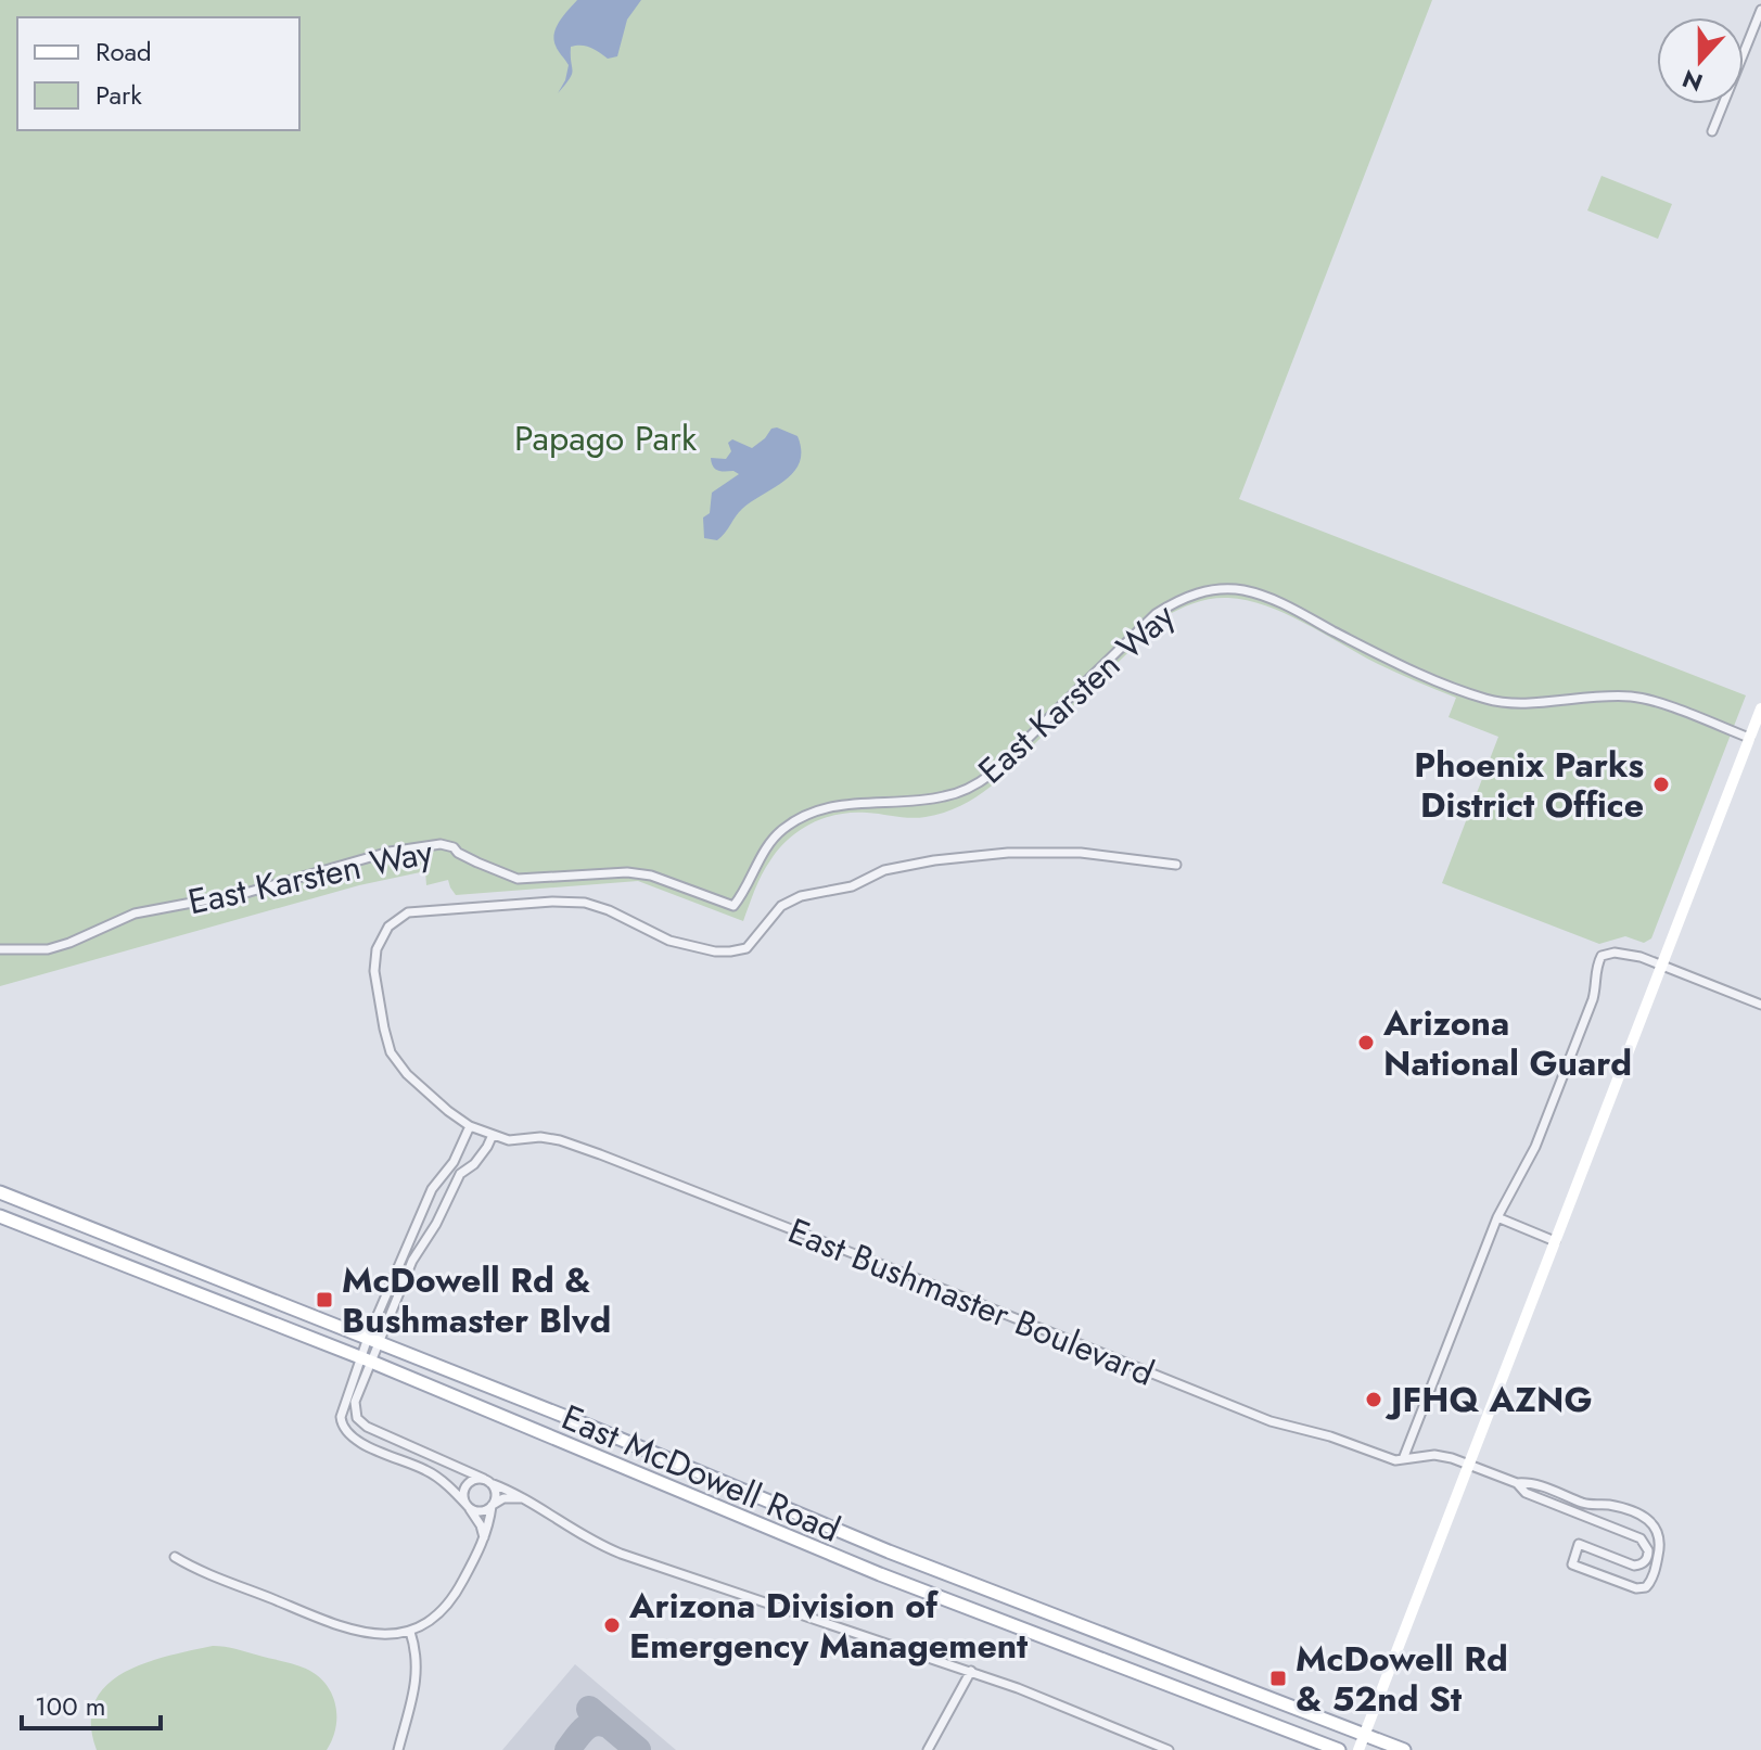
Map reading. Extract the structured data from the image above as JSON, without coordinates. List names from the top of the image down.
{
  "streets": {
    "main road": ["East McDowell Road"],
    "street": ["East Karsten Way", "East Bushmaster Boulevard"]
  },
  "parks": ["Papago Park"],
  "places": {
    "other": [
      "Phoenix Parks District Office",
      "Arizona National Guard",
      "JFHQ AZNG",
      "Arizona Division of Emergency Management"
    ],
    "transit": ["McDowell Rd & Bushmaster Blvd", "McDowell Rd & 52nd St"]
  },
  "legend": ["Road", "Park"],
  "scale_bar": "100 m",
  "north": "bottom"
}
